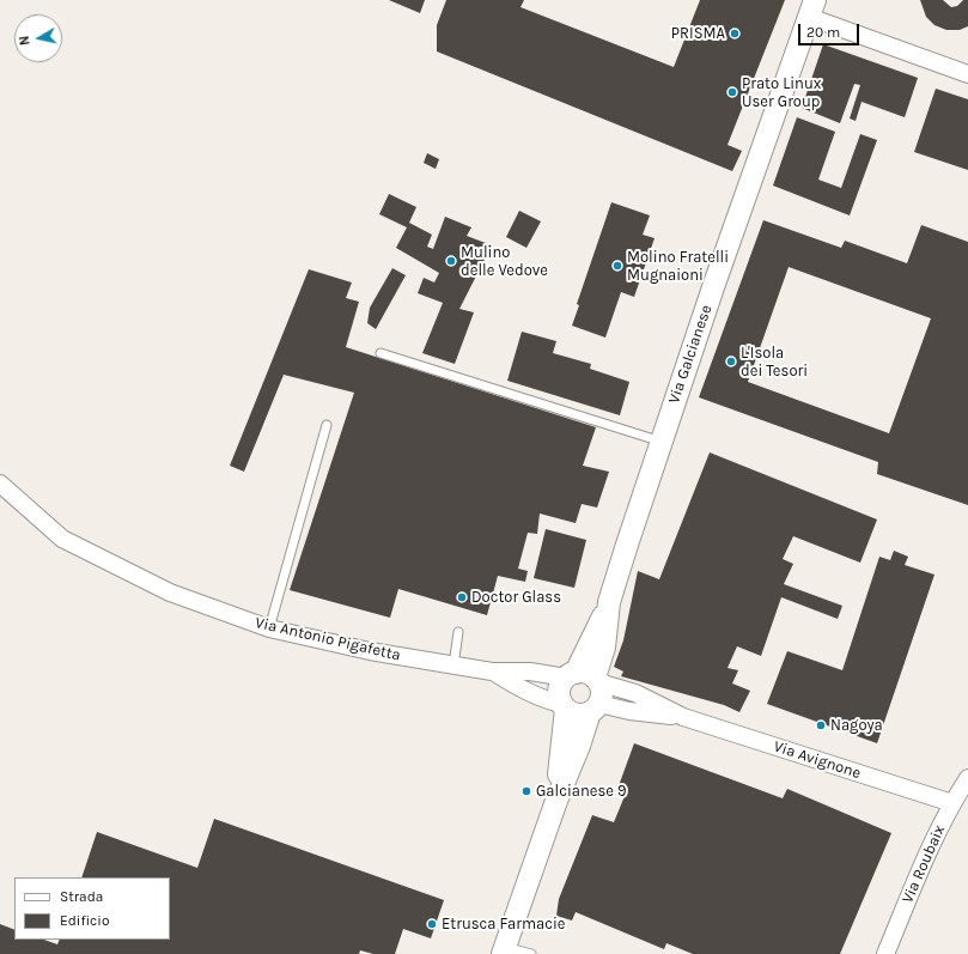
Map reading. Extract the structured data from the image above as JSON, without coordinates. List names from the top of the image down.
{
  "streets": {
    "street": [
      "Via Galcianese",
      "Via Antonio Pigafetta",
      "Via Avignone",
      "Via Roubaix"
    ]
  },
  "crossings": [
    ["Via Galcianese", "Via Antonio Pigafetta"],
    ["Via Galcianese", "Via Avignone"],
    ["Via Antonio Pigafetta", "Via Avignone"],
    ["Via Avignone", "Via Roubaix"]
  ],
  "places": [
    "PRISMA",
    "Prato Linux User Group",
    "Mulino delle Vedove",
    "Molino Fratelli Mugnaioni",
    "L'Isola dei Tesori",
    "Doctor Glass",
    "Nagoya",
    "Galcianese 9",
    "Etrusca Farmacie"
  ],
  "legend": ["Strada", "Edificio"],
  "scale_bar": "20 m",
  "north": "left"
}
